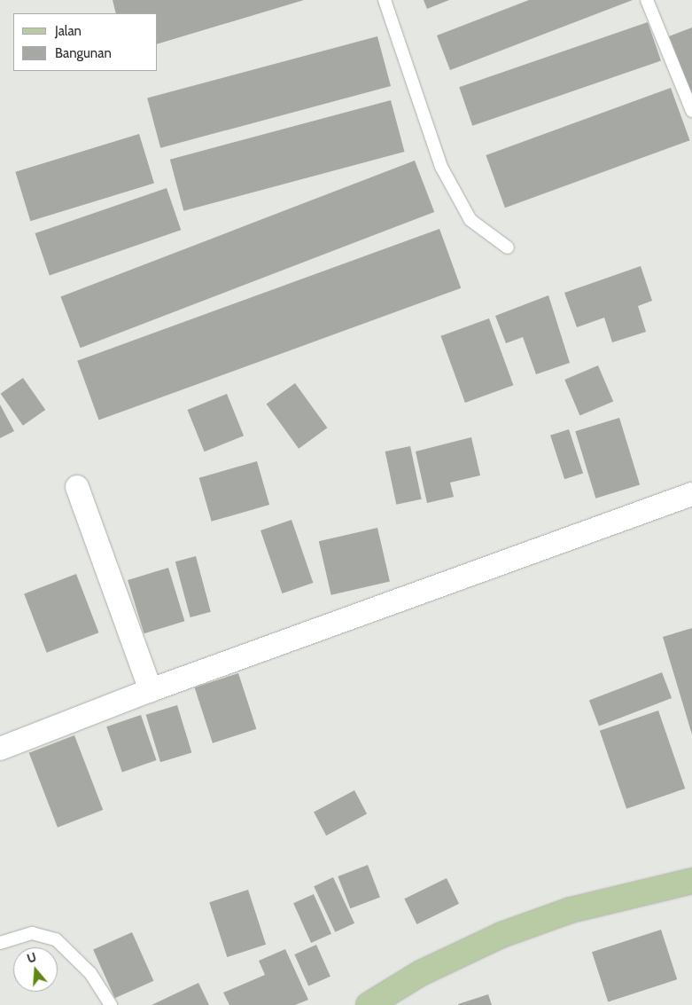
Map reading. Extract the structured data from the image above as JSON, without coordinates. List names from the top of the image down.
{
  "legend": ["Jalan", "Bangunan"],
  "north": "top"
}
